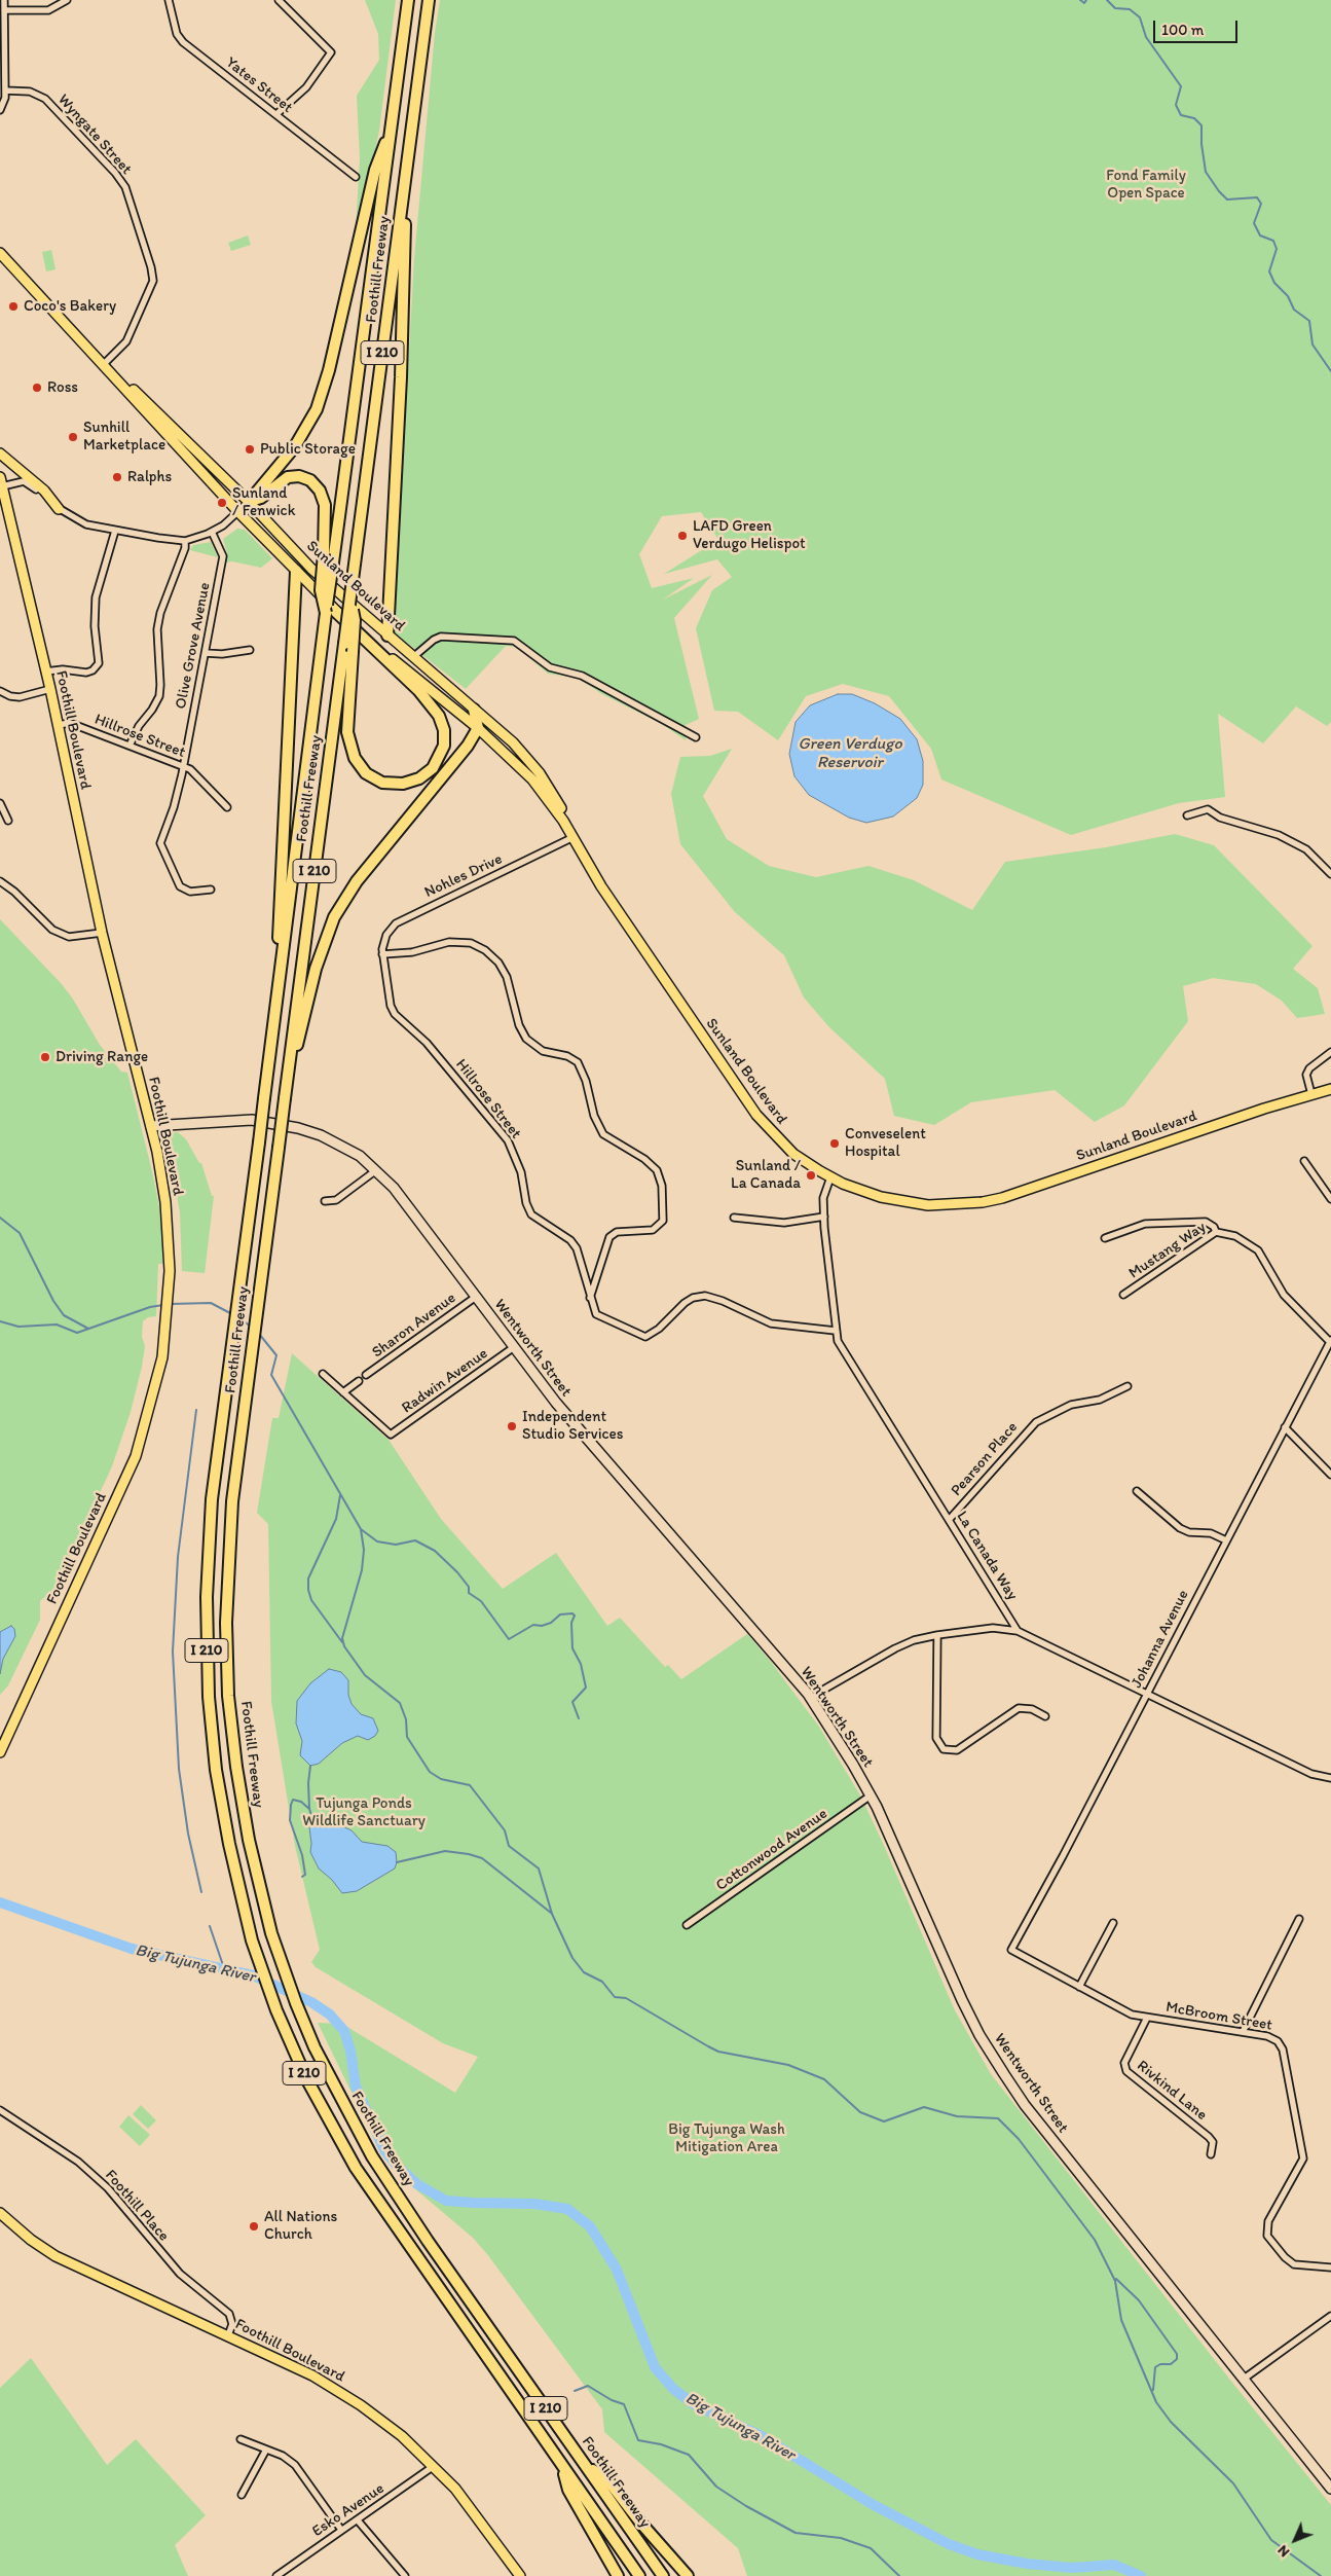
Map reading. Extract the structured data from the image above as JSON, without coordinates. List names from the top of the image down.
{
  "streets": {
    "highway": ["Foothill Freeway", "I 210"],
    "main road": ["Sunland Boulevard", "Foothill Boulevard", "Wentworth Street"],
    "street": [
      "Yates Street",
      "Wyngate Street",
      "Olive Grove Avenue",
      "Hillrose Street",
      "Nohles Drive",
      "Mustang Way",
      "Sharon Avenue",
      "Radwin Avenue",
      "Pearson Place",
      "La Canada Way",
      "Johanna Avenue",
      "Cottonwood Avenue",
      "McBroom Street",
      "Rivkind Lane",
      "Foothill Place",
      "Esko Avenue"
    ]
  },
  "crossings": [
    ["Wyngate Street", "Sunland Boulevard"],
    ["Foothill Freeway", "Sunland Boulevard"],
    ["Sunland Boulevard", "Nohles Drive"],
    ["Sunland Boulevard", "La Canada Way"],
    ["Olive Grove Avenue", "Hillrose Street"],
    ["Foothill Boulevard", "Hillrose Street"],
    ["Foothill Boulevard", "Wentworth Street"],
    ["Foothill Boulevard", "Foothill Place"],
    ["Foothill Boulevard", "Esko Avenue"],
    ["Hillrose Street", "Nohles Drive"],
    ["Hillrose Street", "La Canada Way"],
    ["Mustang Way", "Johanna Avenue"],
    ["Sharon Avenue", "Wentworth Street"],
    ["Wentworth Street", "Radwin Avenue"],
    ["Wentworth Street", "Cottonwood Avenue"],
    ["Pearson Place", "La Canada Way"],
    ["Johanna Avenue", "McBroom Street"],
    ["McBroom Street", "Rivkind Lane"]
  ],
  "water": ["Green Verdugo Reservoir", "Big Tujunga River"],
  "parks": ["Fond Family Open Space", "Tujunga Ponds Wildlife Sanctuary", "Big Tujunga Wash Mitigation Area"],
  "places": [
    "Coco's Bakery",
    "Ross",
    "Sunhill Marketplace",
    "Public Storage",
    "Ralphs",
    "Sunland / Fenwick",
    "LAFD Green Verdugo Helispot",
    "Driving Range",
    "Conveselent Hospital",
    "Sunland / La Canada",
    "Independent Studio Services",
    "All Nations Church"
  ],
  "scale_bar": "100 m",
  "north": "bottom left"
}
